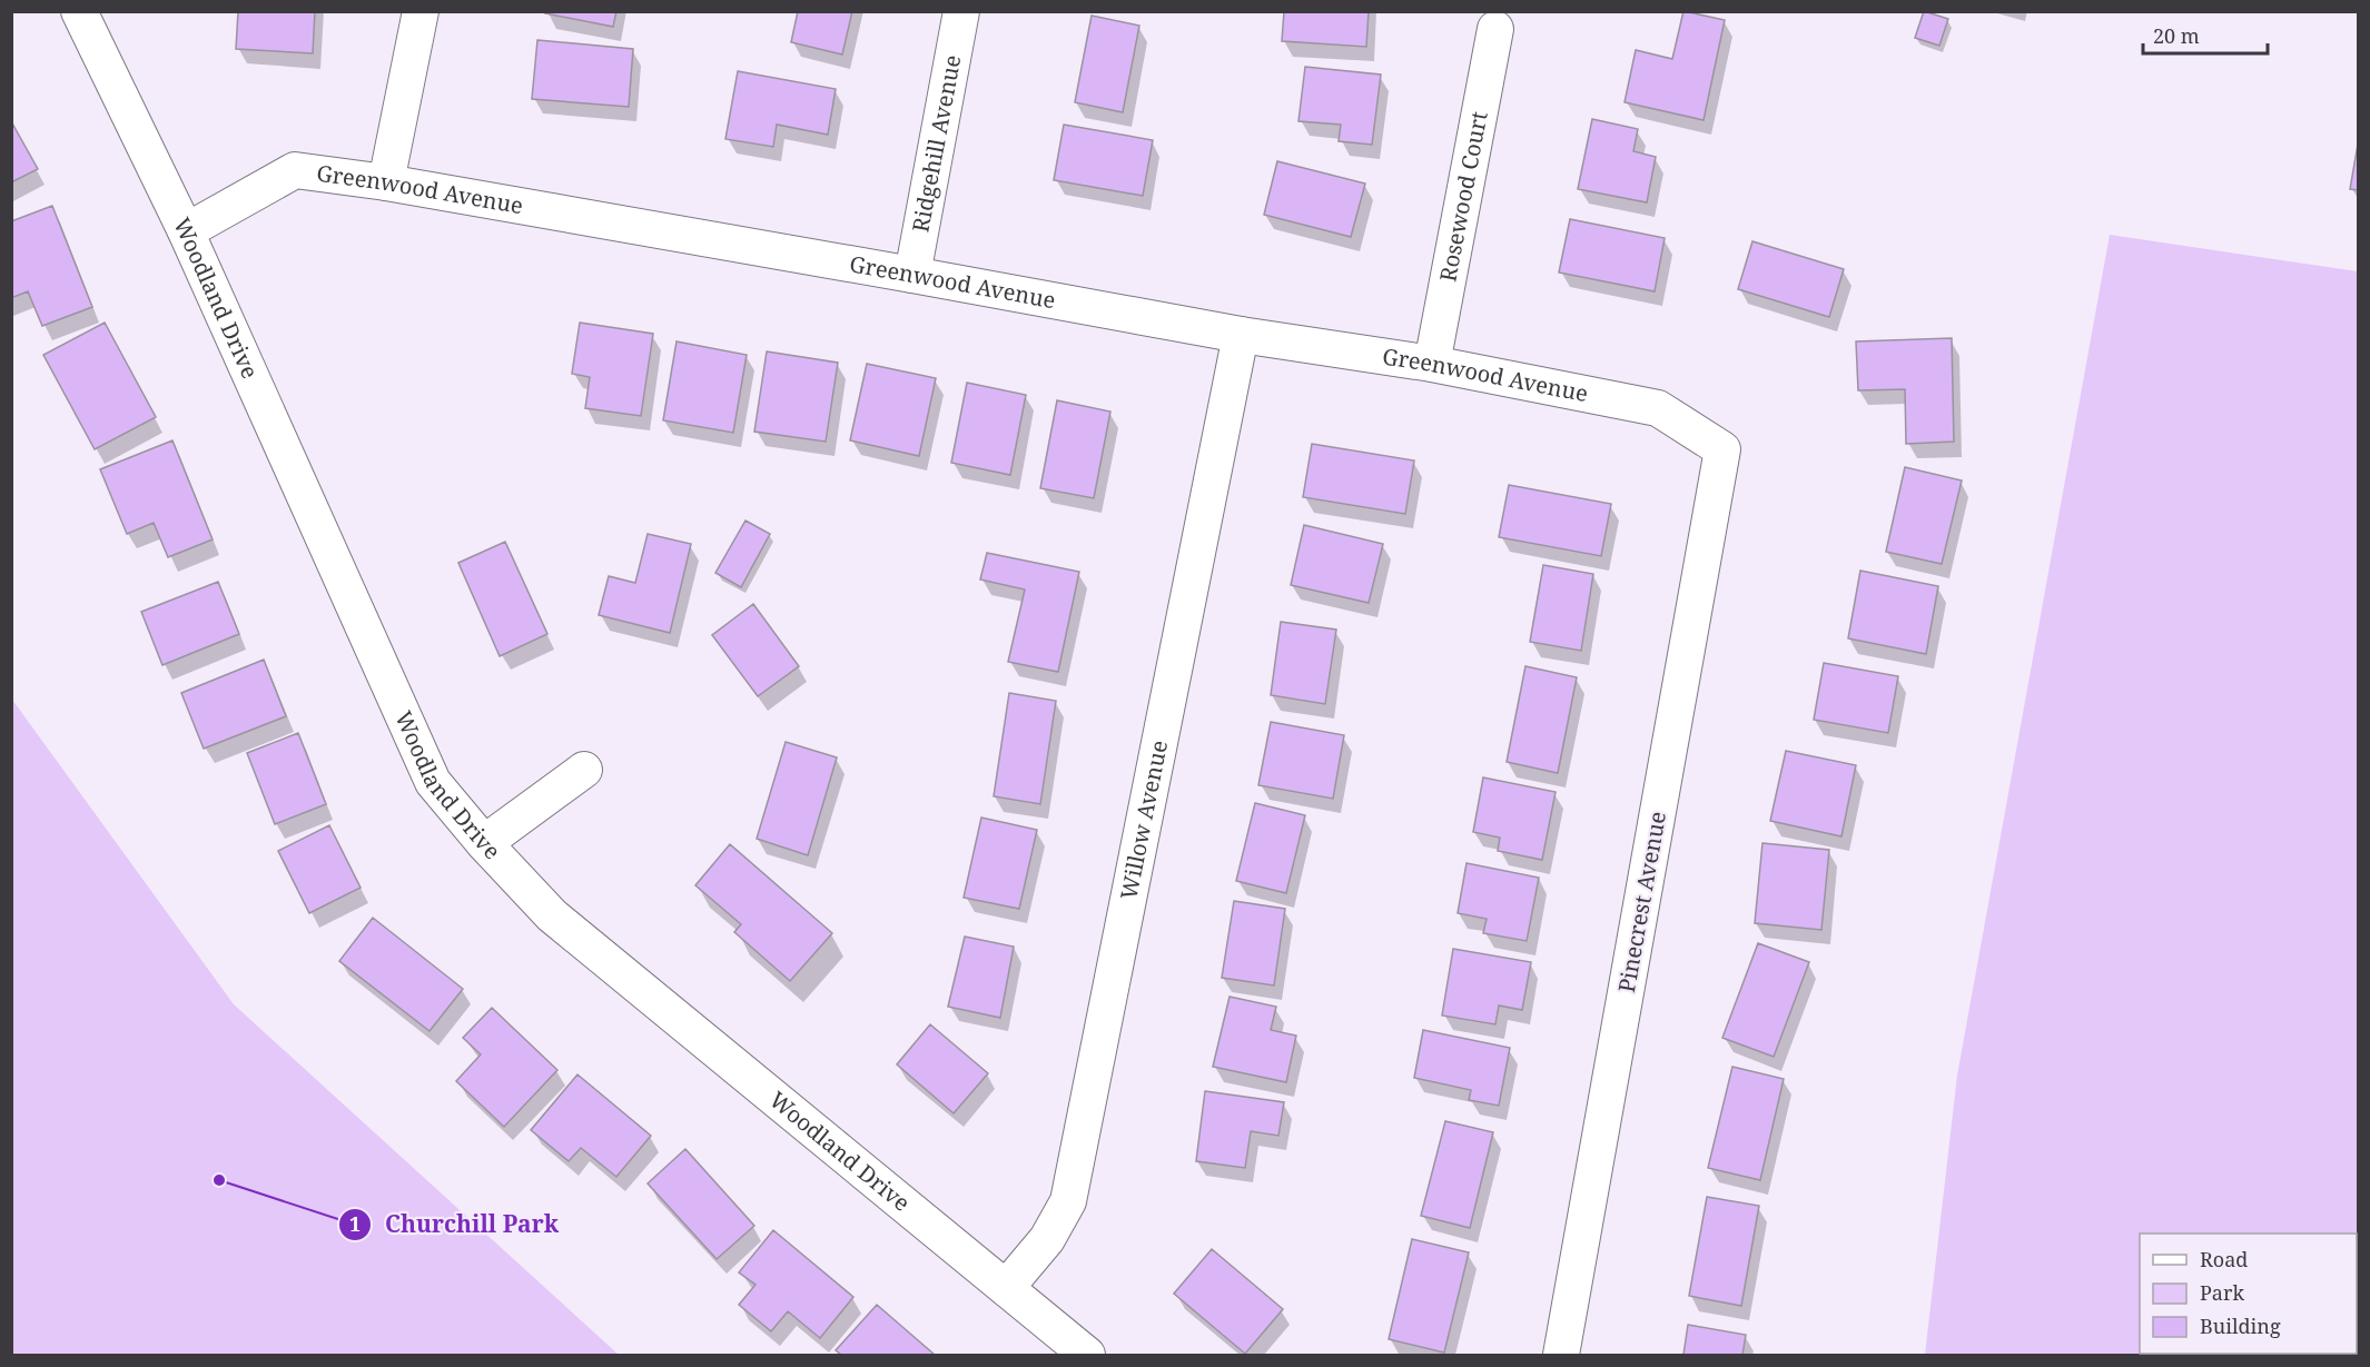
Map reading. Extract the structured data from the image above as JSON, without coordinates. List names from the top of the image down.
{
  "streets": {
    "street": [
      "Ridgehill Avenue",
      "Greenwood Avenue",
      "Rosewood Court",
      "Woodland Drive",
      "Willow Avenue",
      "Pinecrest Avenue"
    ]
  },
  "crossings": [
    ["Ridgehill Avenue", "Greenwood Avenue"],
    ["Greenwood Avenue", "Rosewood Court"],
    ["Greenwood Avenue", "Woodland Drive"],
    ["Greenwood Avenue", "Willow Avenue"],
    ["Greenwood Avenue", "Pinecrest Avenue"],
    ["Woodland Drive", "Willow Avenue"]
  ],
  "places": ["Churchill Park"],
  "legend": ["Road", "Park", "Building"],
  "scale_bar": "20 m"
}
